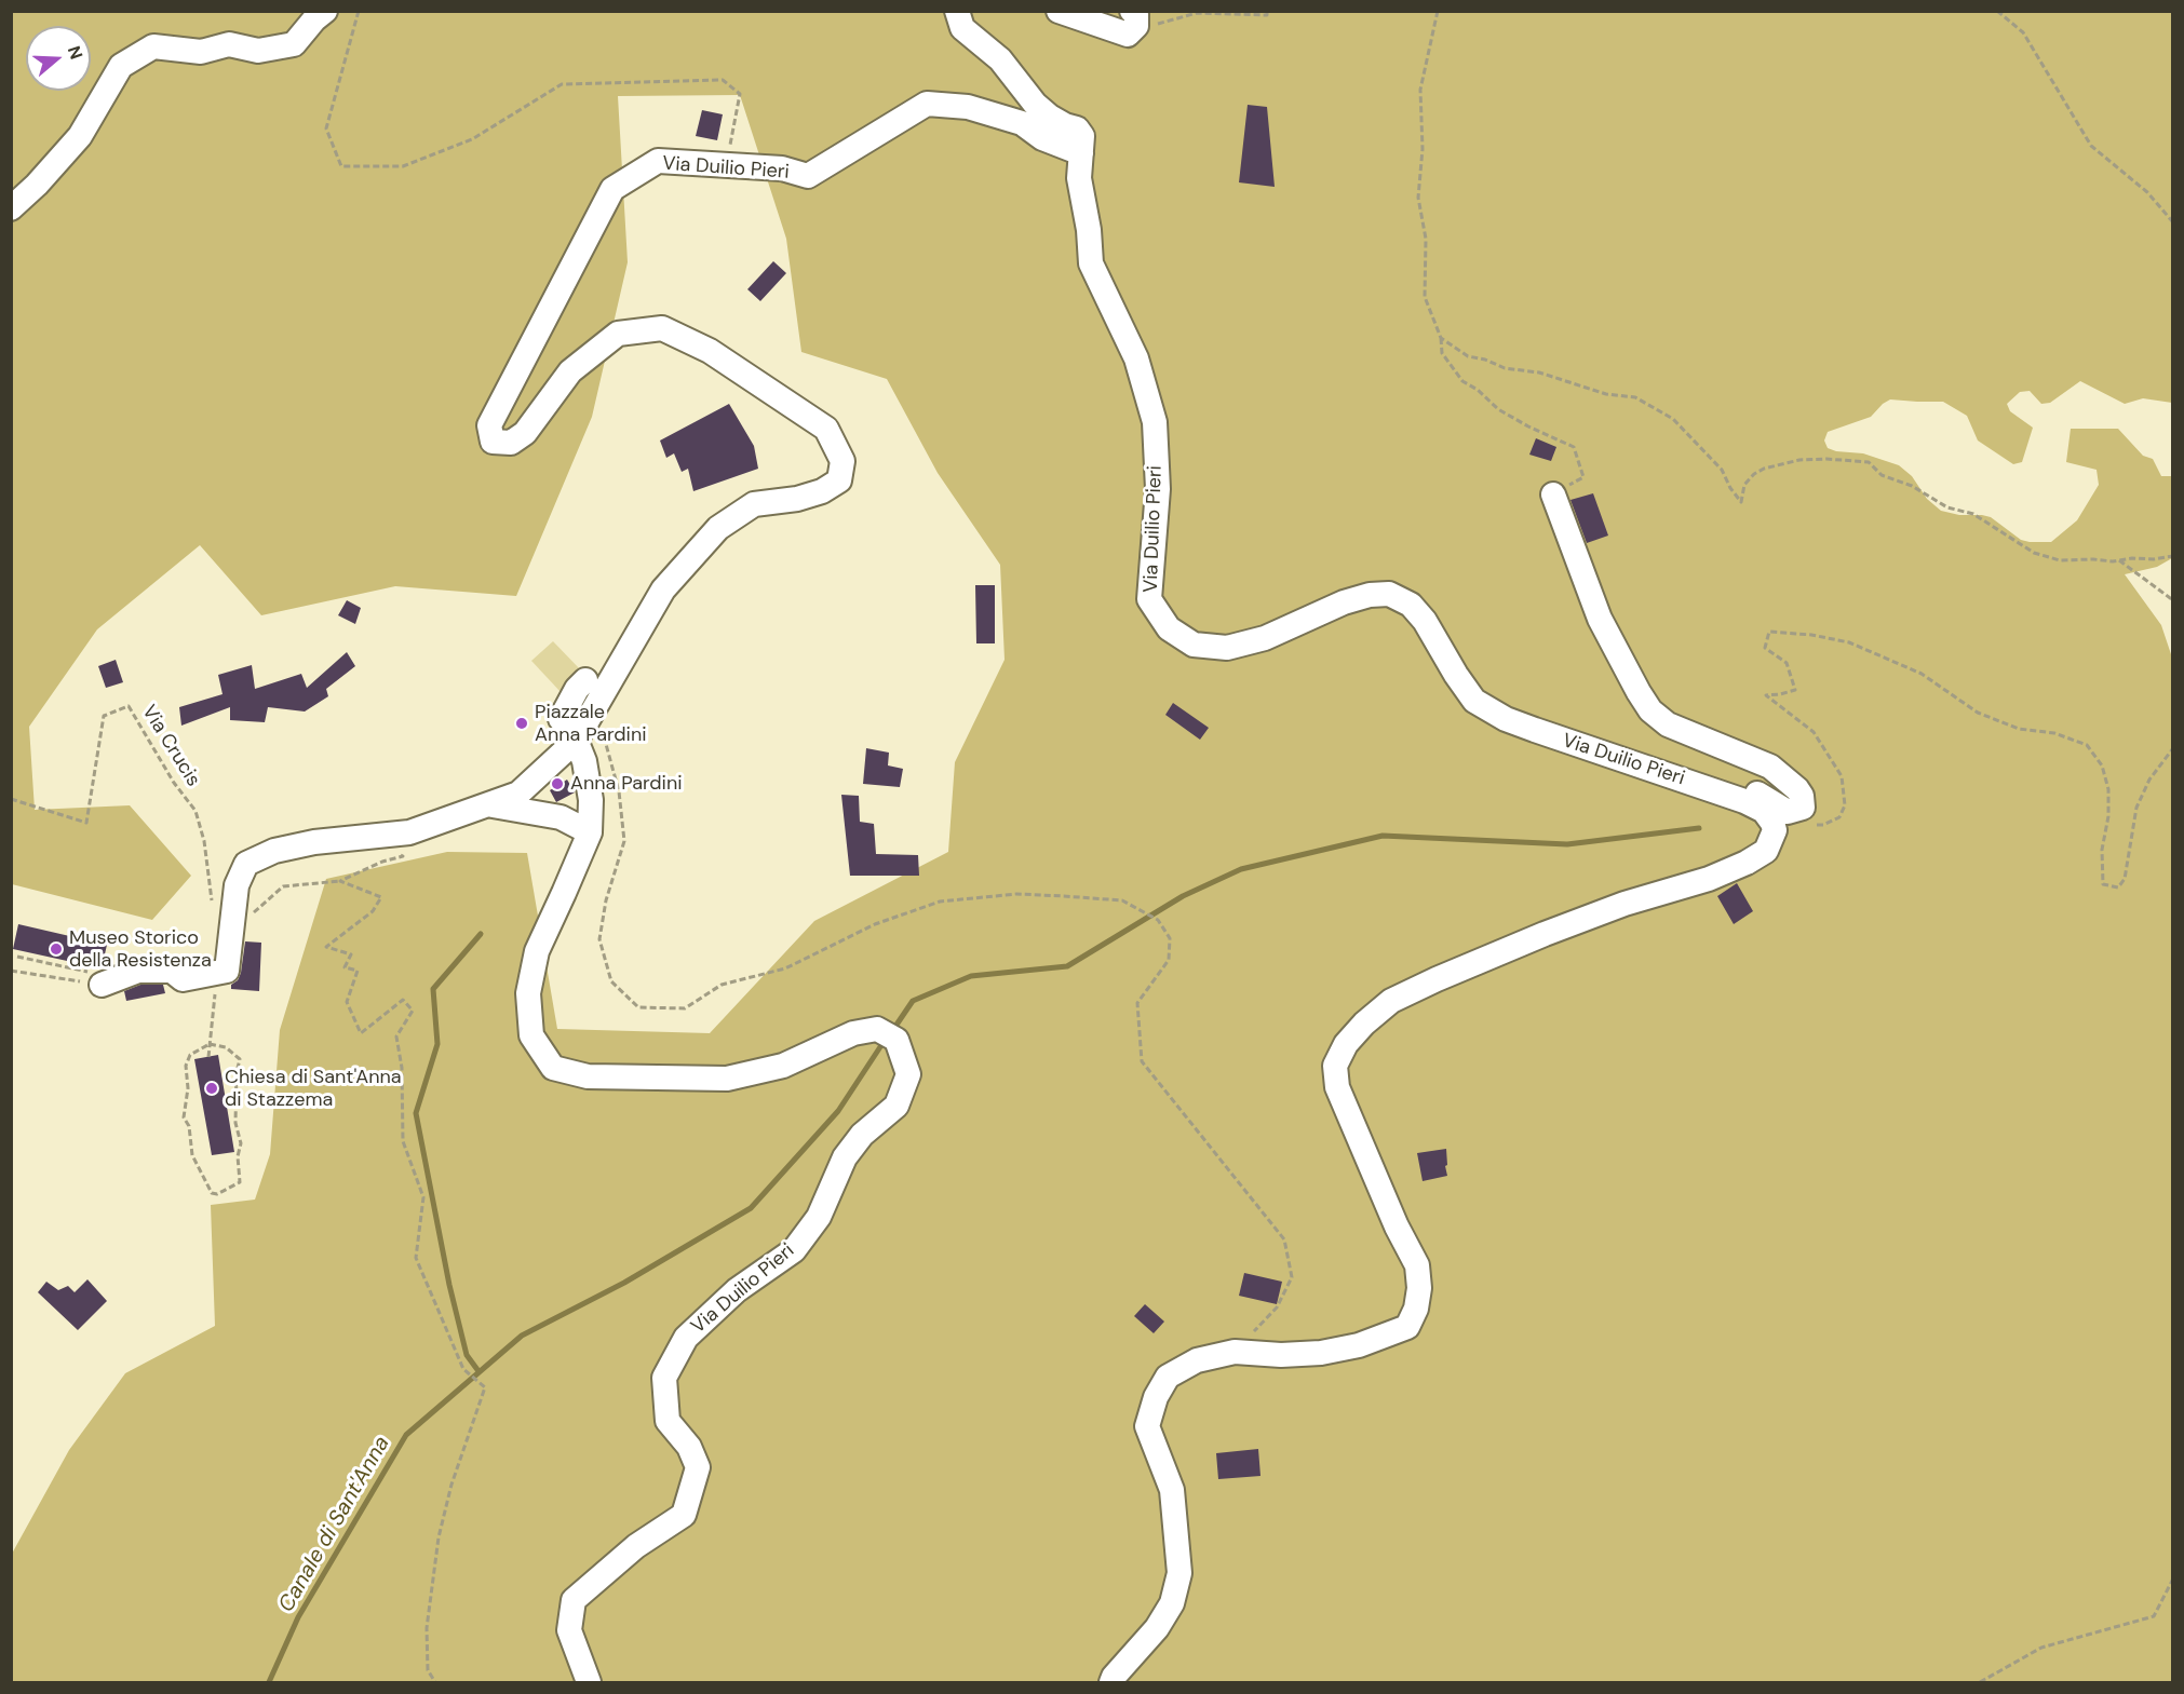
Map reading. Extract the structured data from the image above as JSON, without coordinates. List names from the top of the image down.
{
  "streets": {
    "street": ["Via Duilio Pieri"],
    "path": ["Via Crucis"]
  },
  "water": ["Canale di Sant'Anna"],
  "places": [
    "Piazzale Anna Pardini",
    "Anna Pardini",
    "Museo Storico della Resistenza",
    "Chiesa di Sant'Anna di Stazzema"
  ],
  "north": "right"
}
